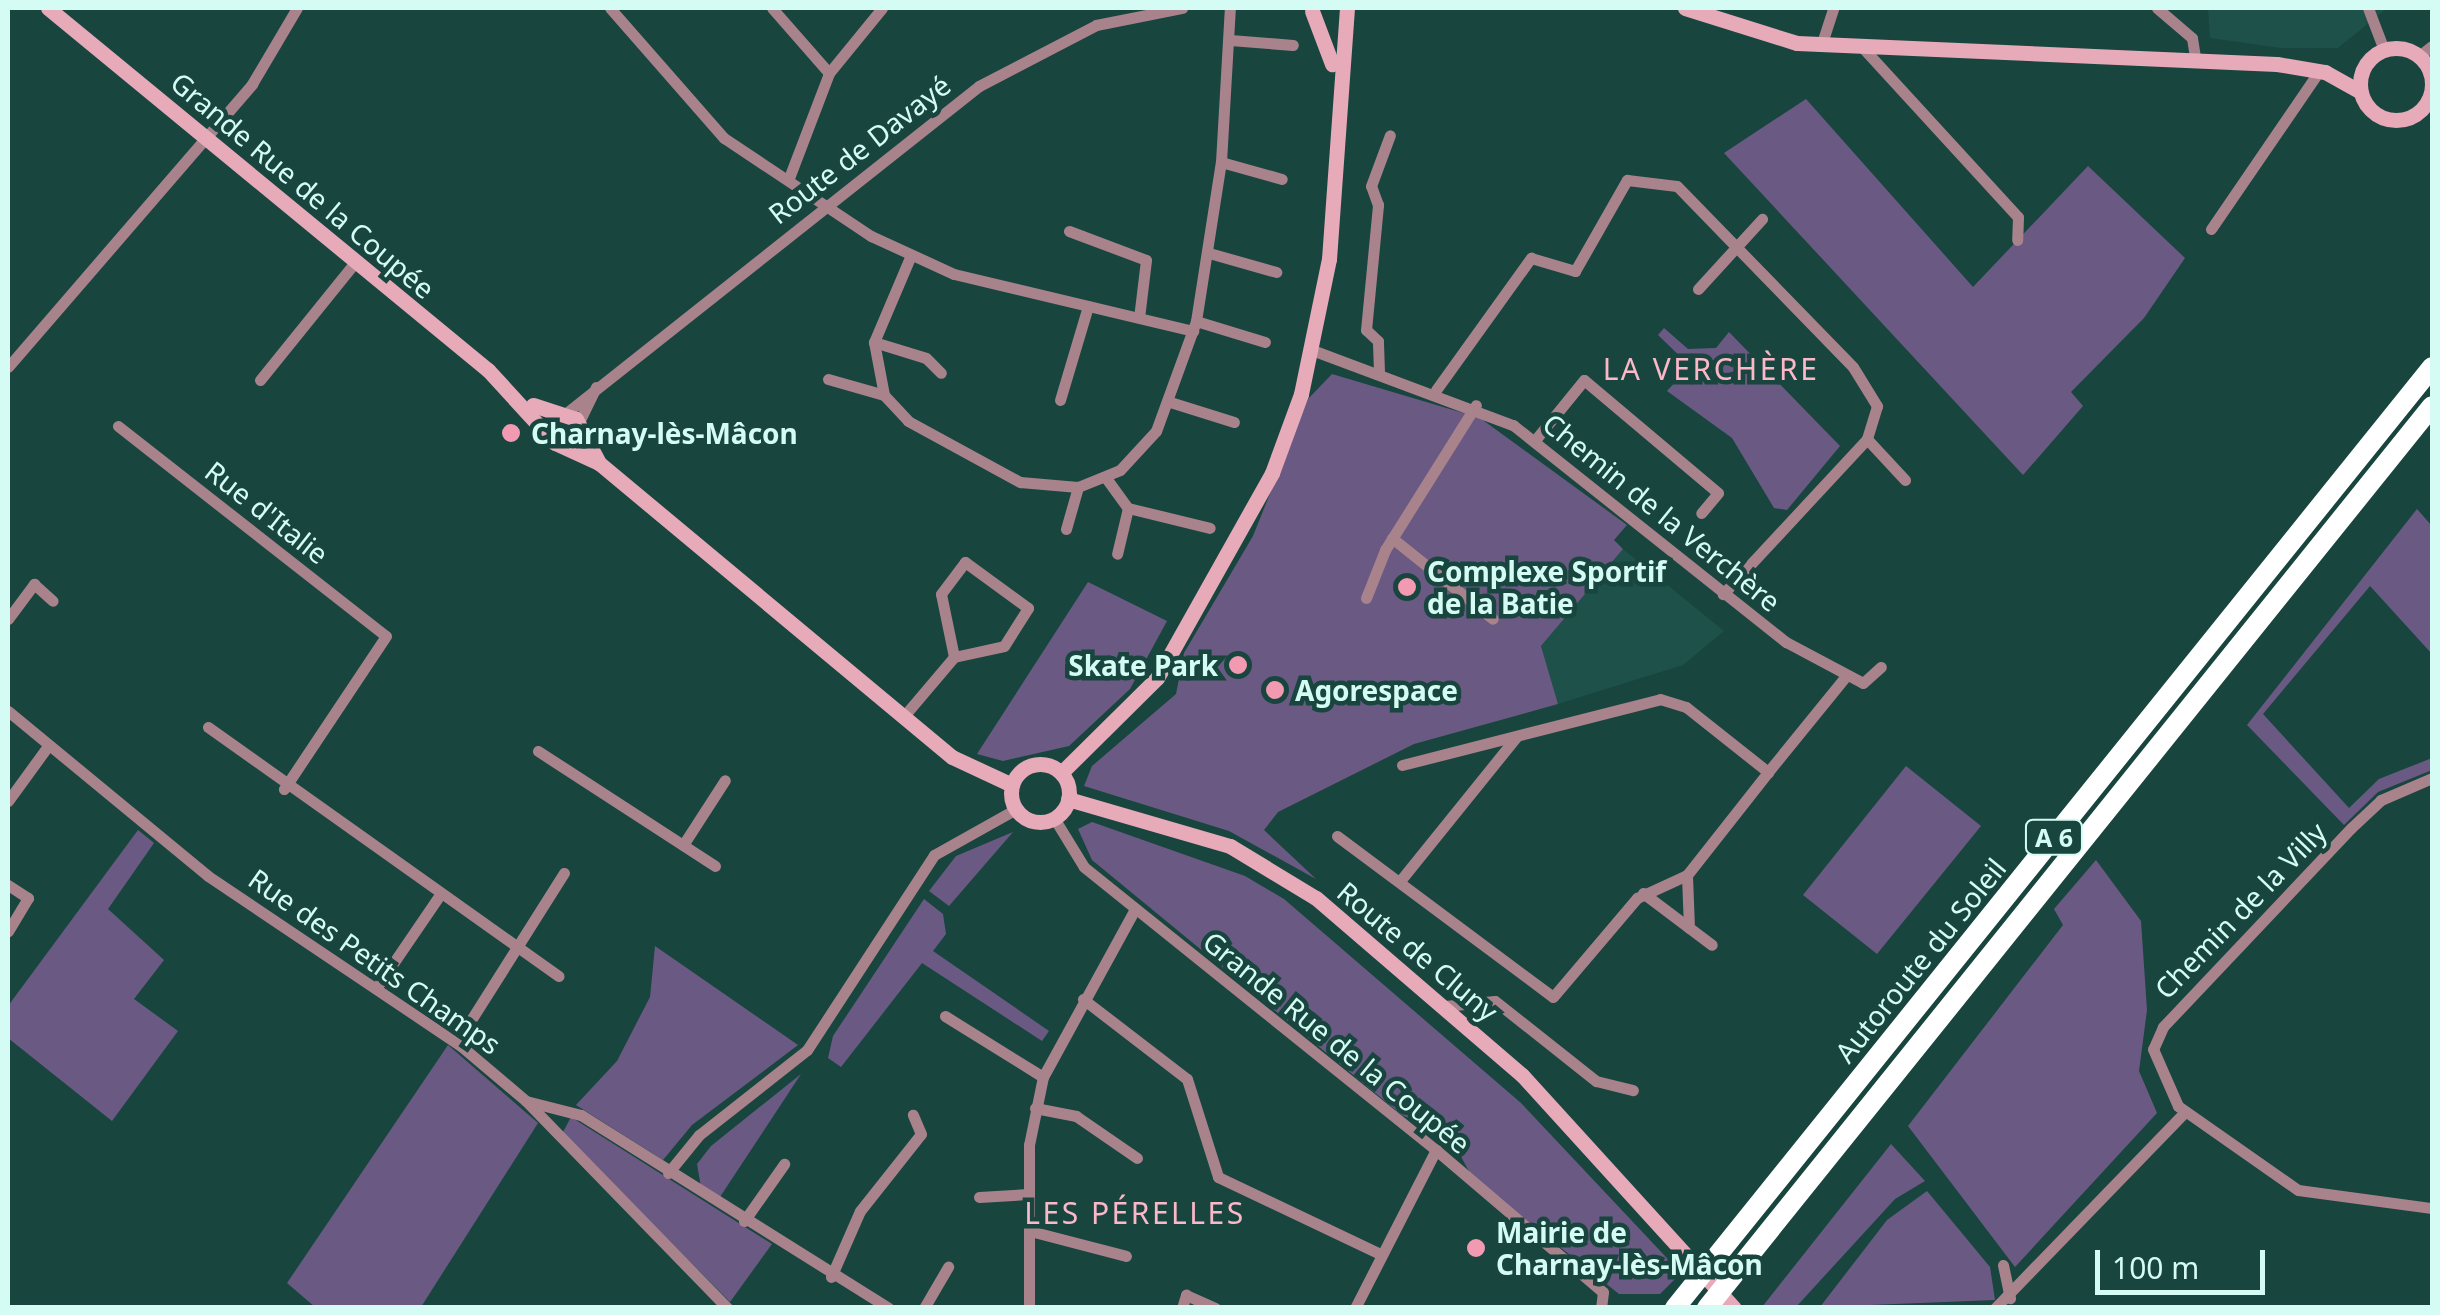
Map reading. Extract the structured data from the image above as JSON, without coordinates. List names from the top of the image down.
{
  "streets": {
    "highway": ["A 6", "Autoroute du Soleil"],
    "main road": ["Grande Rue de la Coupée", "Route de Cluny"],
    "street": [
      "Route de Davayé",
      "Rue d'Italie",
      "Chemin de la Verchère",
      "Chemin de la Villy",
      "Rue des Petits Champs"
    ]
  },
  "crossings": [
    ["Route de Davayé", "Grande Rue de la Coupée"],
    ["Grande Rue de la Coupée", "Route de Cluny"]
  ],
  "districts": ["LA VERCHÈRE", "LES PÉRELLES"],
  "places": [
    "Charnay-lès-Mâcon",
    "Complexe Sportif de la Batie",
    "Skate Park",
    "Agorespace",
    "Mairie de Charnay-lès-Mâcon"
  ],
  "scale_bar": "100 m"
}
